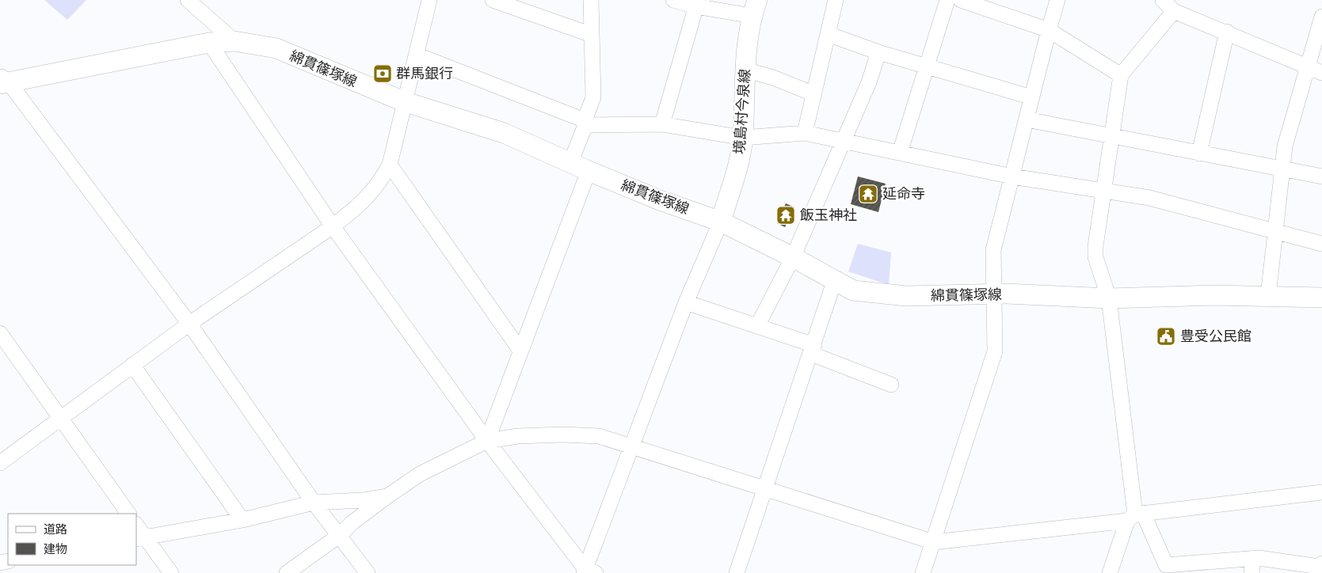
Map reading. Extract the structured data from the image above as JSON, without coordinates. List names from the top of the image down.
{
  "streets": {
    "main road": ["綿貫篠塚線", "境島村今泉線"]
  },
  "crossings": [
    ["綿貫篠塚線", "境島村今泉線"]
  ],
  "places": {
    "bank": ["群馬銀行"],
    "temple": ["延命寺", "飯玉神社"],
    "public building": ["豊受公民館"]
  },
  "legend": ["道路", "建物"]
}
